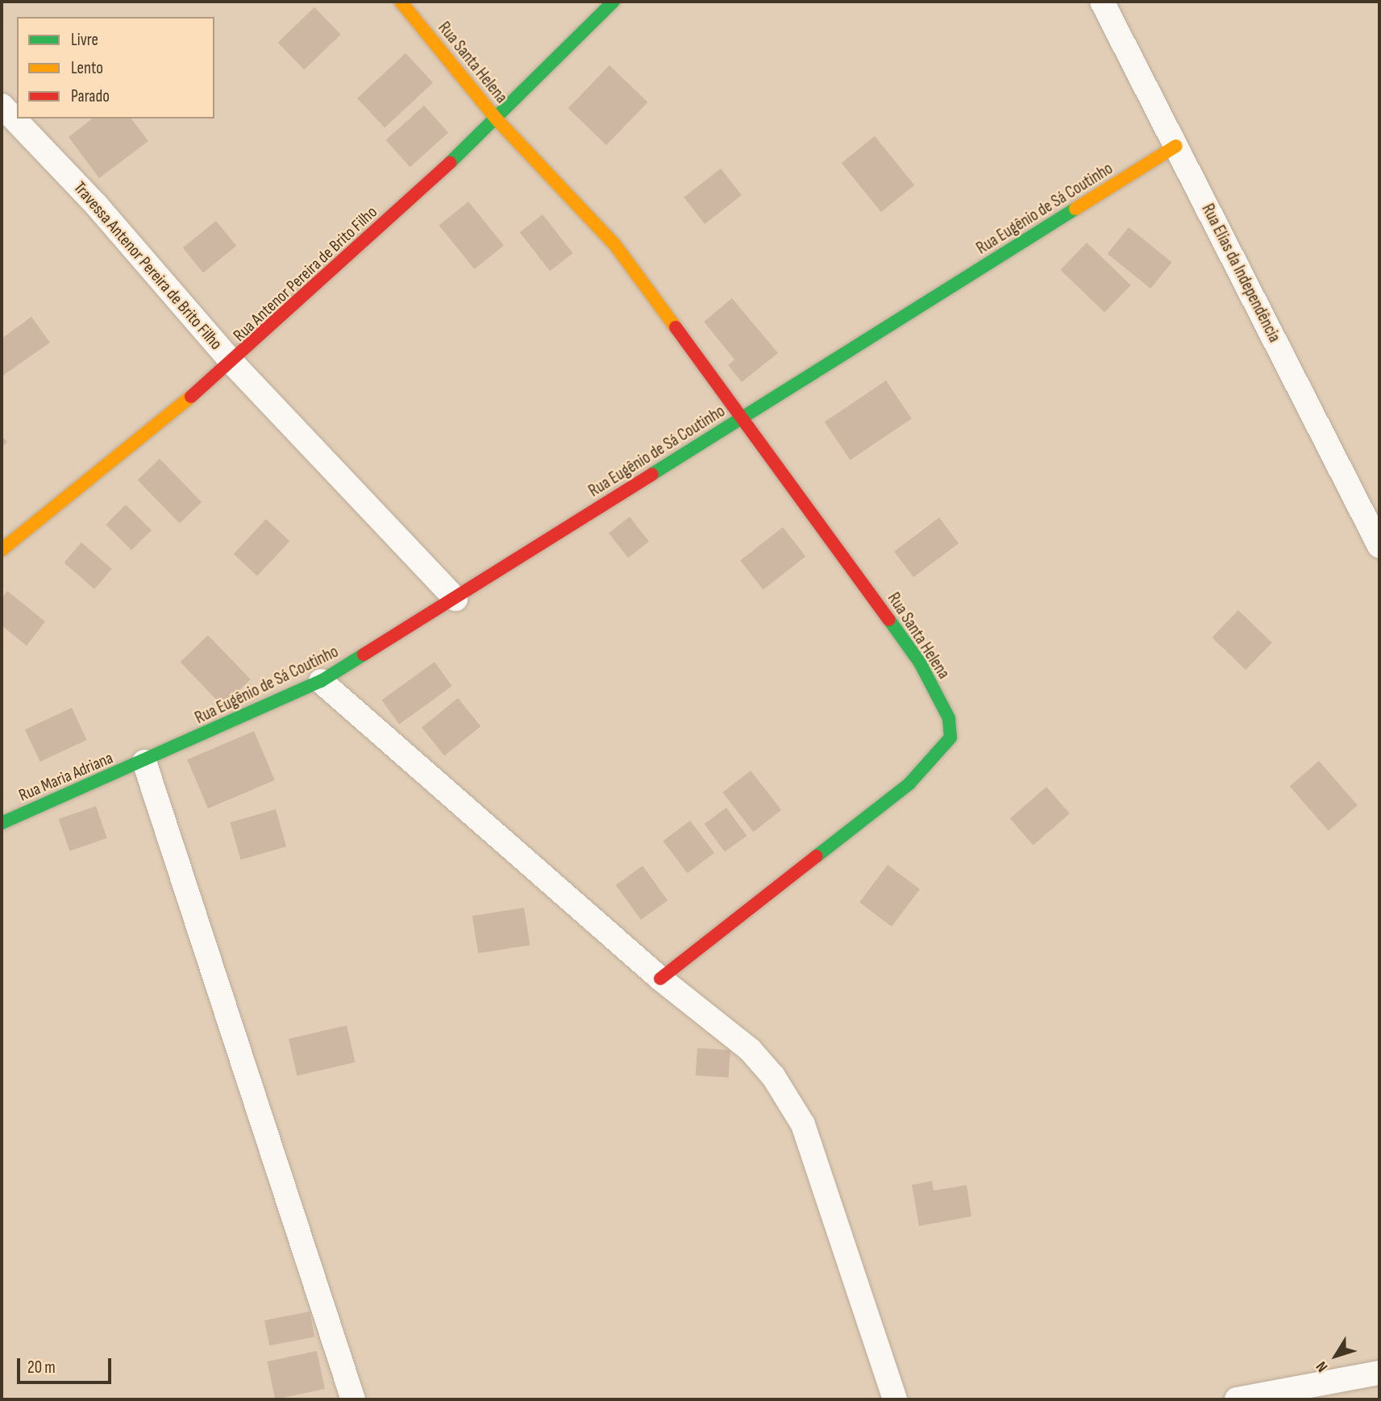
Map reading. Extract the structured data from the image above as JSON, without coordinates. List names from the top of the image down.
{
  "streets": {
    "street": [
      "Rua Santa Helena",
      "Rua Eugênio de Sá Coutinho",
      "Travessa Antenor Pereira de Brito Filho",
      "Rua Elias da Independência",
      "Rua Antenor Pereira de Brito Filho",
      "Rua Maria Adriana"
    ]
  },
  "crossings": [
    ["Rua Santa Helena", "Rua Eugênio de Sá Coutinho"],
    ["Rua Santa Helena", "Rua Antenor Pereira de Brito Filho"],
    ["Rua Eugênio de Sá Coutinho", "Travessa Antenor Pereira de Brito Filho"],
    ["Rua Eugênio de Sá Coutinho", "Rua Elias da Independência"],
    ["Rua Eugênio de Sá Coutinho", "Rua Maria Adriana"],
    ["Travessa Antenor Pereira de Brito Filho", "Rua Antenor Pereira de Brito Filho"]
  ],
  "legend": ["Livre", "Lento", "Parado"],
  "scale_bar": "20 m",
  "north": "bottom left"
}
